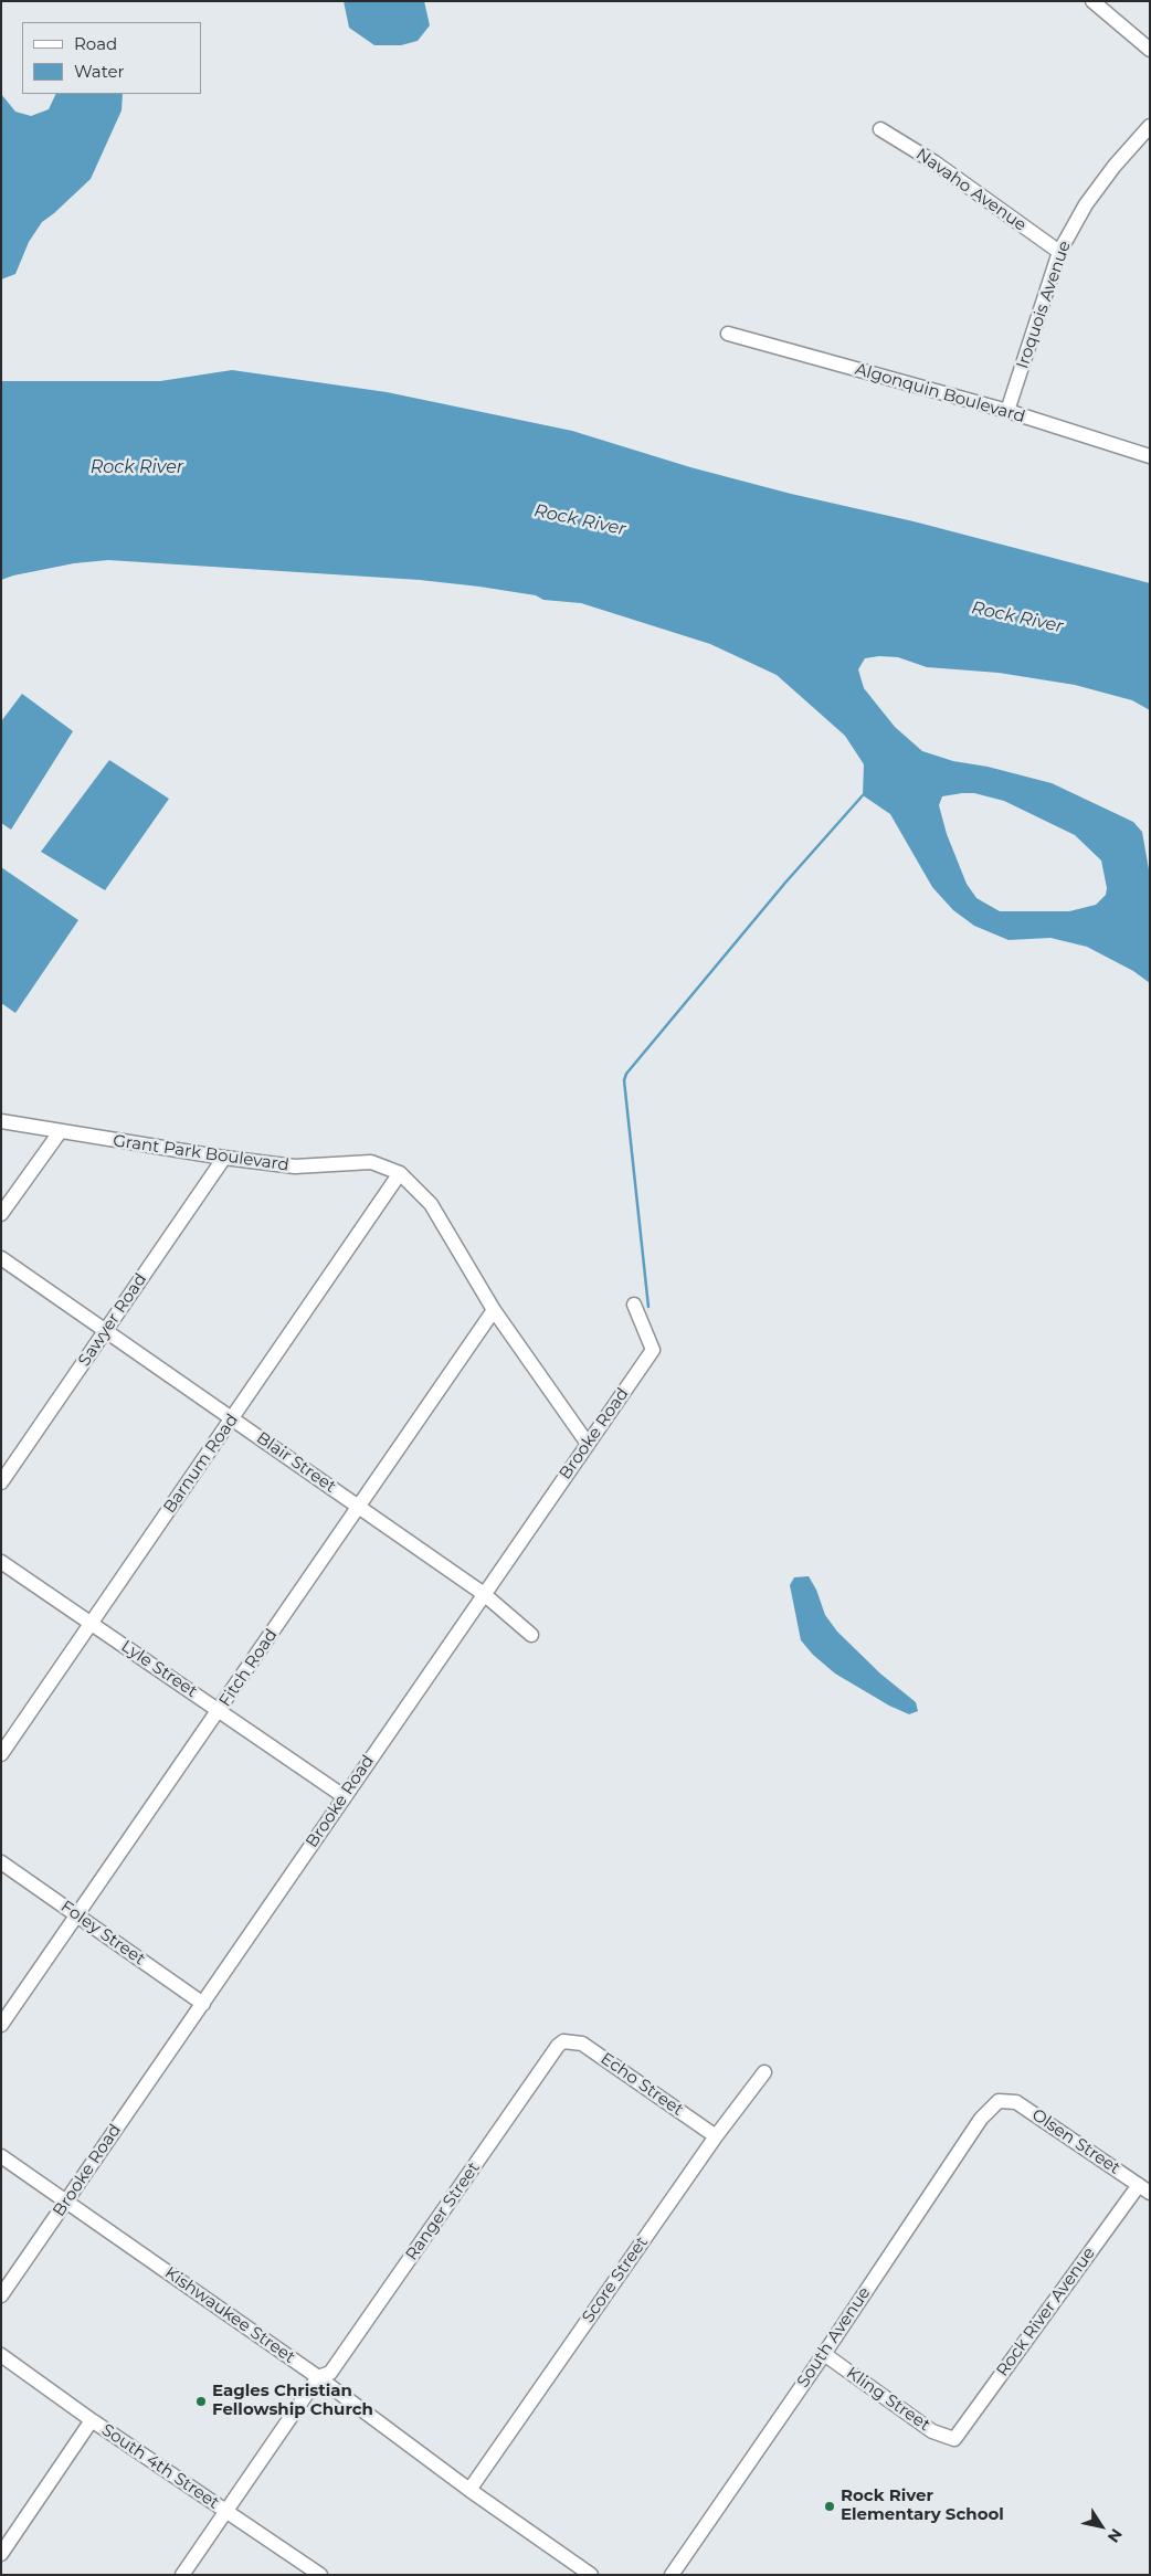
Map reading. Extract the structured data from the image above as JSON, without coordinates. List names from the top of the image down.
{
  "streets": {
    "street": [
      "Navaho Avenue",
      "Iroquois Avenue",
      "Algonquin Boulevard",
      "Grant Park Boulevard",
      "Sawyer Road",
      "Brooke Road",
      "Blair Street",
      "Barnum Road",
      "Fitch Road",
      "Lyle Street",
      "Foley Street",
      "Echo Street",
      "Olsen Street",
      "Ranger Street",
      "Score Street",
      "Rock River Avenue",
      "Kishwaukee Street",
      "South Avenue",
      "Kling Street",
      "South 4th Street"
    ]
  },
  "crossings": [
    ["Navaho Avenue", "Iroquois Avenue"],
    ["Iroquois Avenue", "Algonquin Boulevard"],
    ["Grant Park Boulevard", "Sawyer Road"],
    ["Grant Park Boulevard", "Brooke Road"],
    ["Grant Park Boulevard", "Barnum Road"],
    ["Grant Park Boulevard", "Fitch Road"],
    ["Sawyer Road", "Blair Street"],
    ["Brooke Road", "Blair Street"],
    ["Brooke Road", "Lyle Street"],
    ["Brooke Road", "Foley Street"],
    ["Brooke Road", "Kishwaukee Street"],
    ["Blair Street", "Barnum Road"],
    ["Blair Street", "Fitch Road"],
    ["Barnum Road", "Lyle Street"],
    ["Fitch Road", "Lyle Street"],
    ["Fitch Road", "Foley Street"],
    ["Echo Street", "Ranger Street"],
    ["Echo Street", "Score Street"],
    ["Olsen Street", "Rock River Avenue"],
    ["Olsen Street", "South Avenue"],
    ["Ranger Street", "Kishwaukee Street"],
    ["Ranger Street", "South 4th Street"],
    ["Score Street", "Kishwaukee Street"],
    ["Rock River Avenue", "Kling Street"],
    ["South Avenue", "Kling Street"]
  ],
  "water": ["Rock River"],
  "places": ["Eagles Christian Fellowship Church", "Rock River Elementary School"],
  "legend": ["Road", "Water"],
  "north": "bottom right"
}
